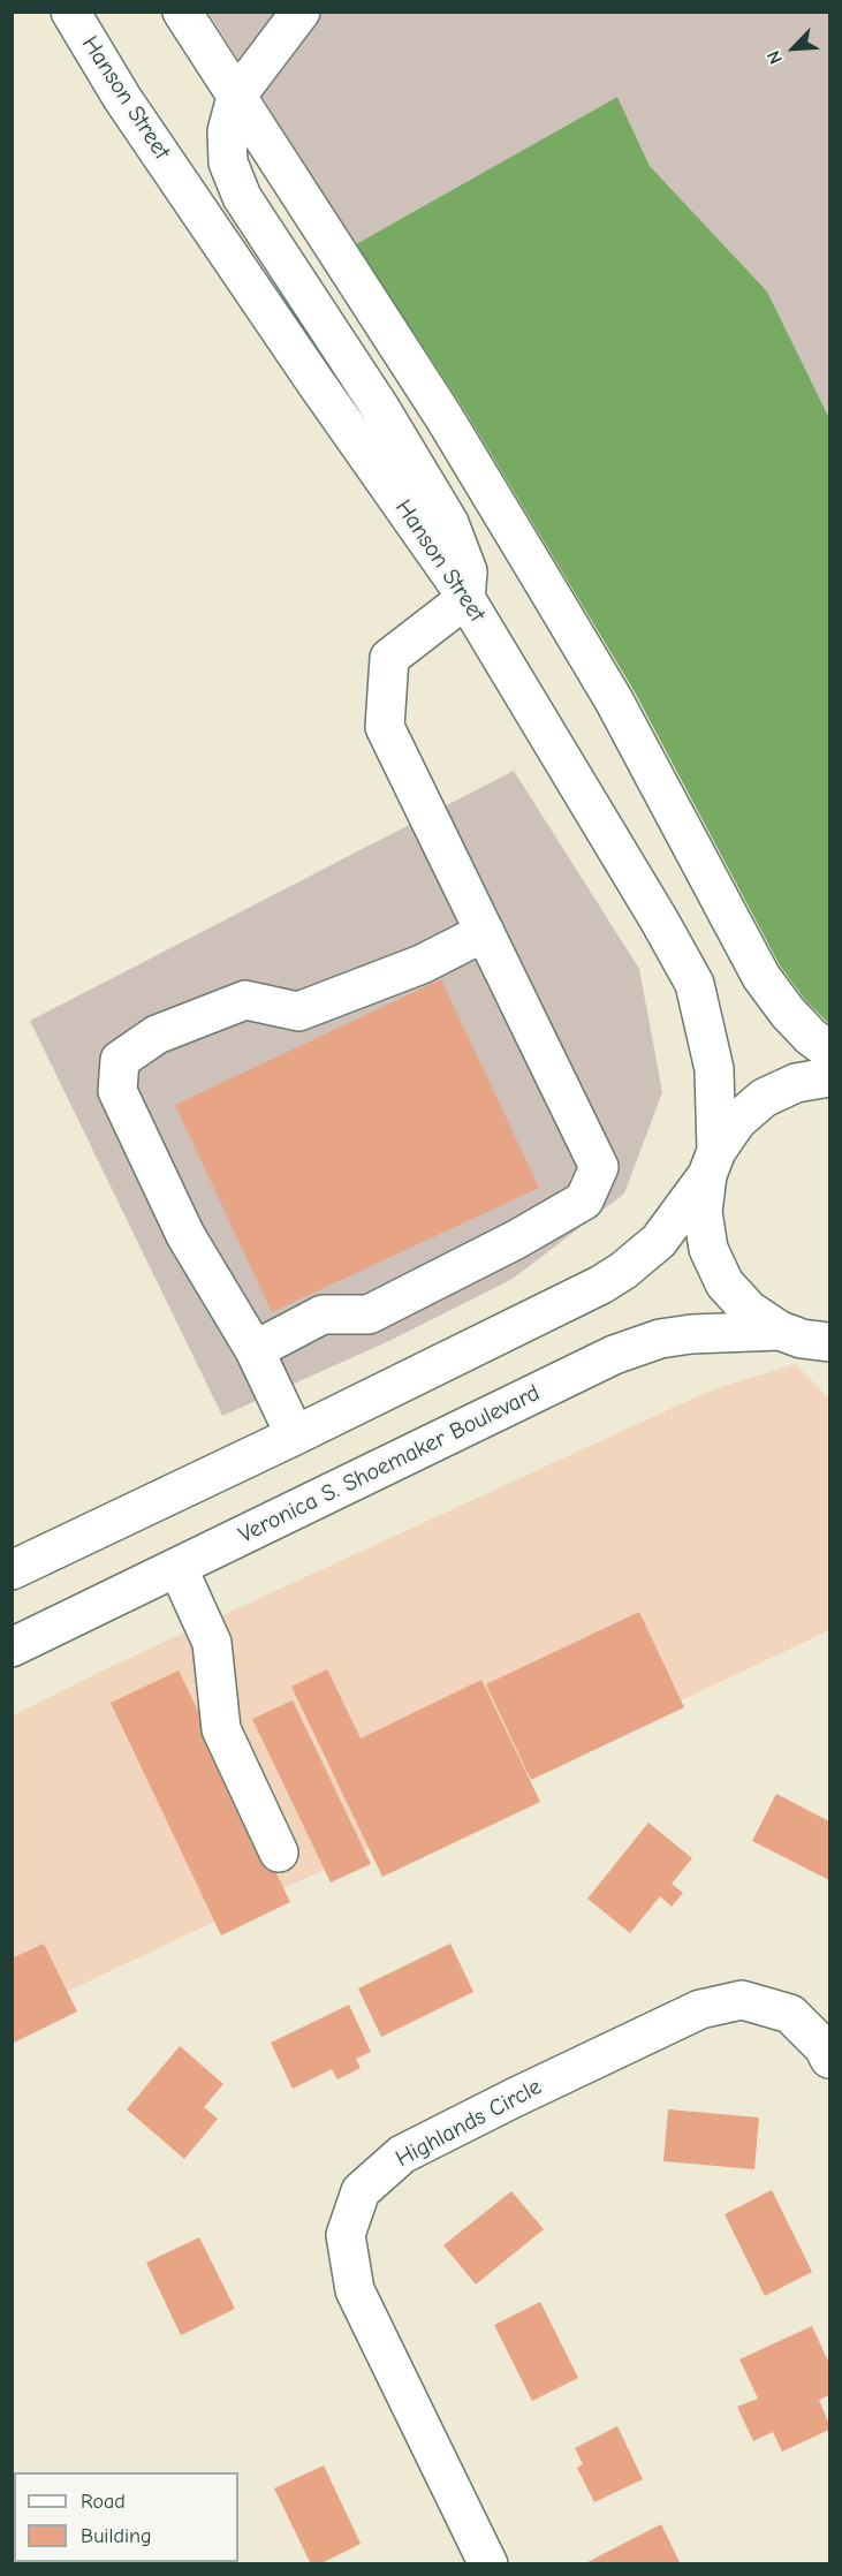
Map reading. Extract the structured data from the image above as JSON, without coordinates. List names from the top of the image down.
{
  "streets": {
    "street": ["Hanson Street", "Veronica S. Shoemaker Boulevard", "Highlands Circle"]
  },
  "crossings": [
    ["Hanson Street", "Veronica S. Shoemaker Boulevard"]
  ],
  "legend": ["Road", "Building"],
  "north": "bottom left"
}
